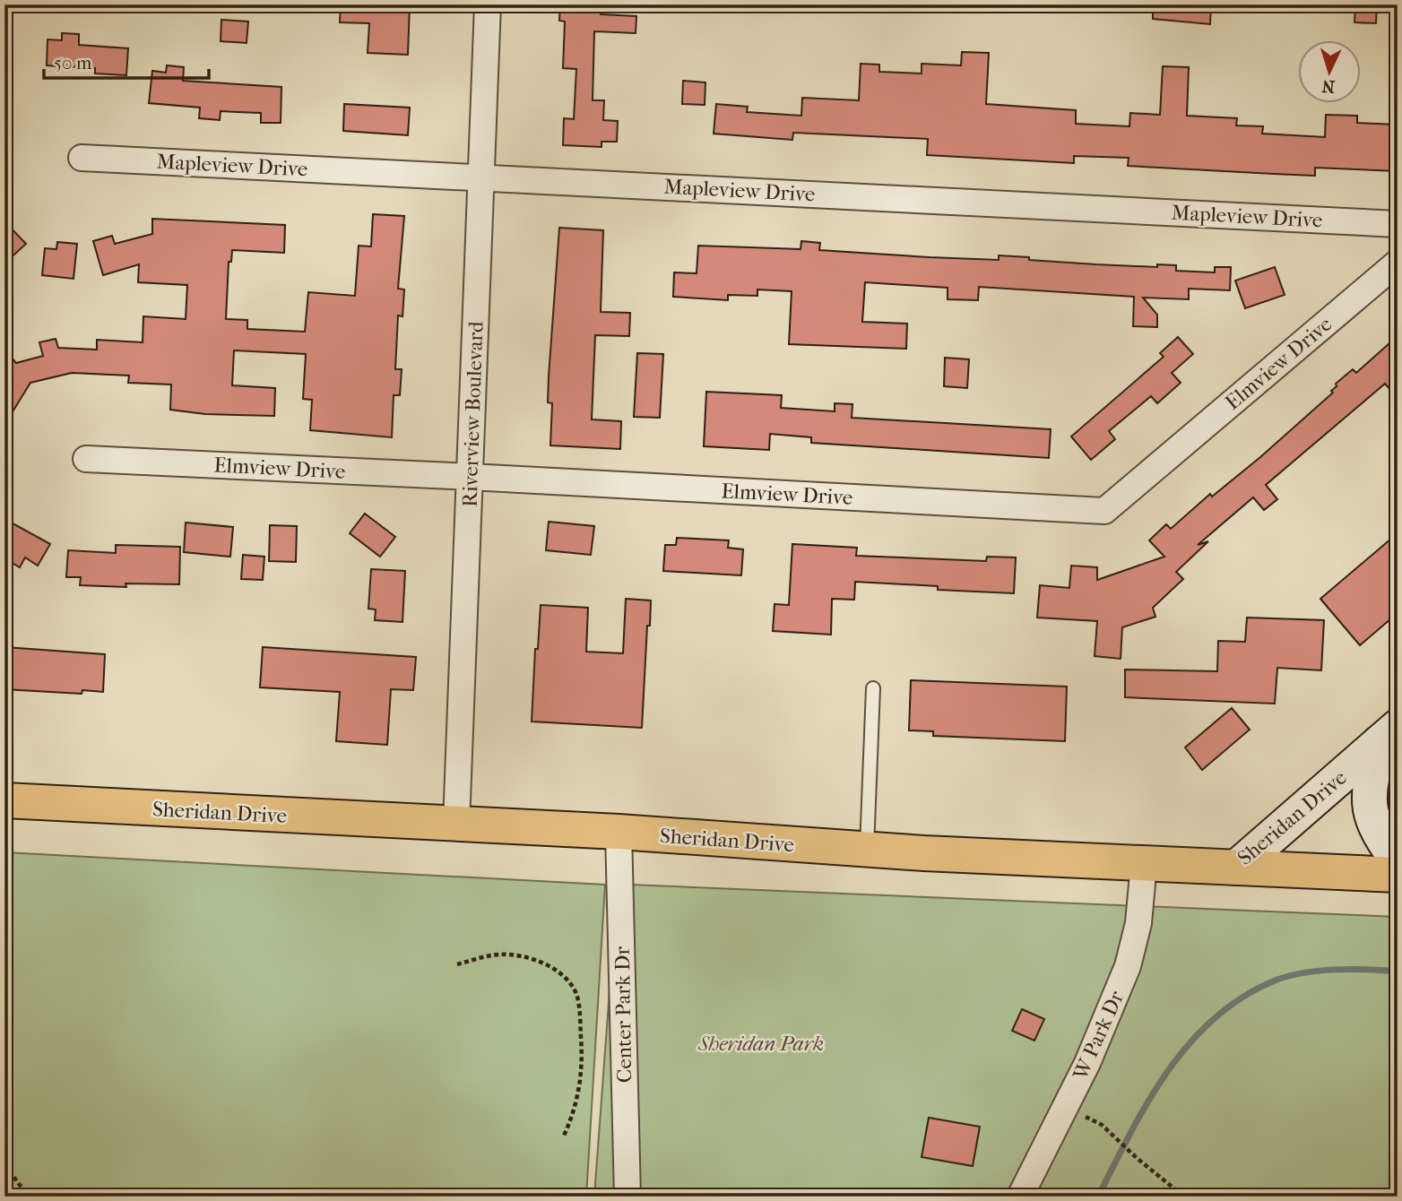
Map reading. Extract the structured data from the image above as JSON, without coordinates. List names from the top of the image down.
{
  "streets": {
    "main road": ["Sheridan Drive"],
    "street": [
      "Mapleview Drive",
      "Elmview Drive",
      "Riverview Boulevard",
      "Center Park Dr",
      "W Park Dr"
    ]
  },
  "crossings": [
    ["Mapleview Drive", "Riverview Boulevard"],
    ["Elmview Drive", "Riverview Boulevard"],
    ["Riverview Boulevard", "Sheridan Drive"],
    ["Sheridan Drive", "Center Park Dr"],
    ["Sheridan Drive", "W Park Dr"]
  ],
  "parks": ["Sheridan Park"],
  "scale_bar": "50 m",
  "north": "bottom"
}
